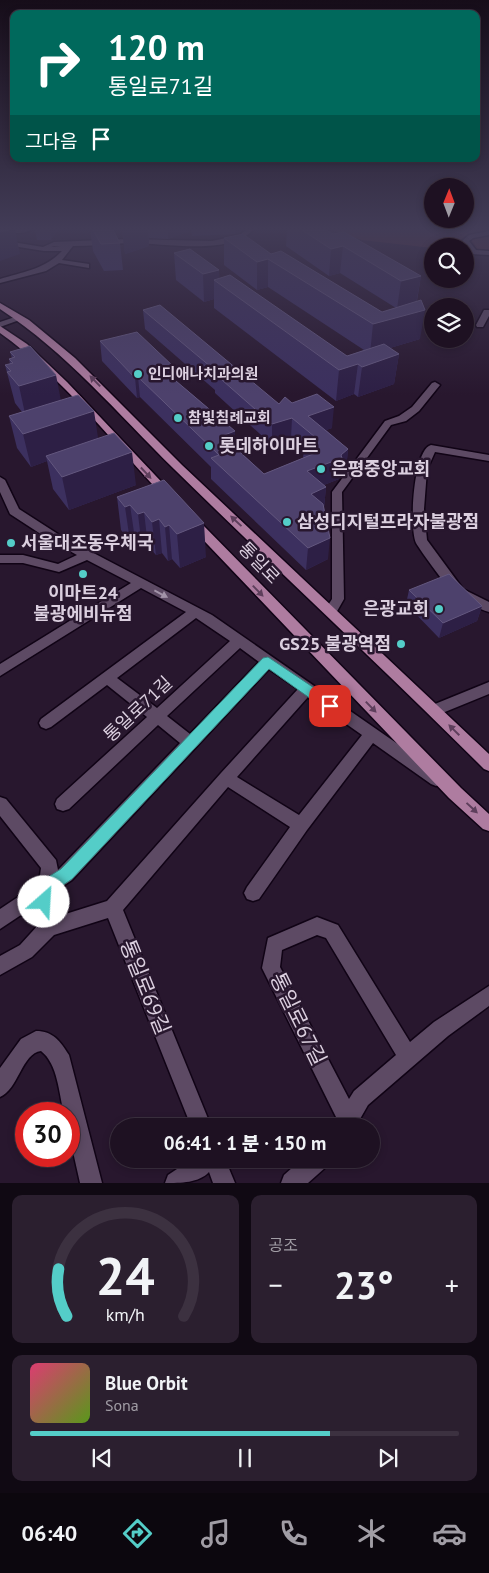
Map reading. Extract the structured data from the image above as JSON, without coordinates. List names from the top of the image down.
{
  "streets": {
    "main road": ["통일로"],
    "street": ["통일로71길", "통일로69길", "통일로67길"]
  },
  "places": [
    "인디애나치과의원",
    "참빛침례교회",
    "롯데하이마트",
    "은평중앙교회",
    "삼성디지털프라자불광점",
    "서울대조동우체국",
    "이마트24 불광에비뉴점",
    "은광교회",
    "GS25 불광역점"
  ],
  "north": "top",
  "page": {
    "turn": ["120 m", "통일로71길"],
    "then": "그다음",
    "limit": "30",
    "trip": "06:41 · 1 분 · 150 m",
    "tile": "공조",
    "heat": ["−", "23°", "+"],
    "song": ["Blue Orbit", "Sona"],
    "tabs": "06:40",
    "gauge": ["24", "km/h"]
  }
}
